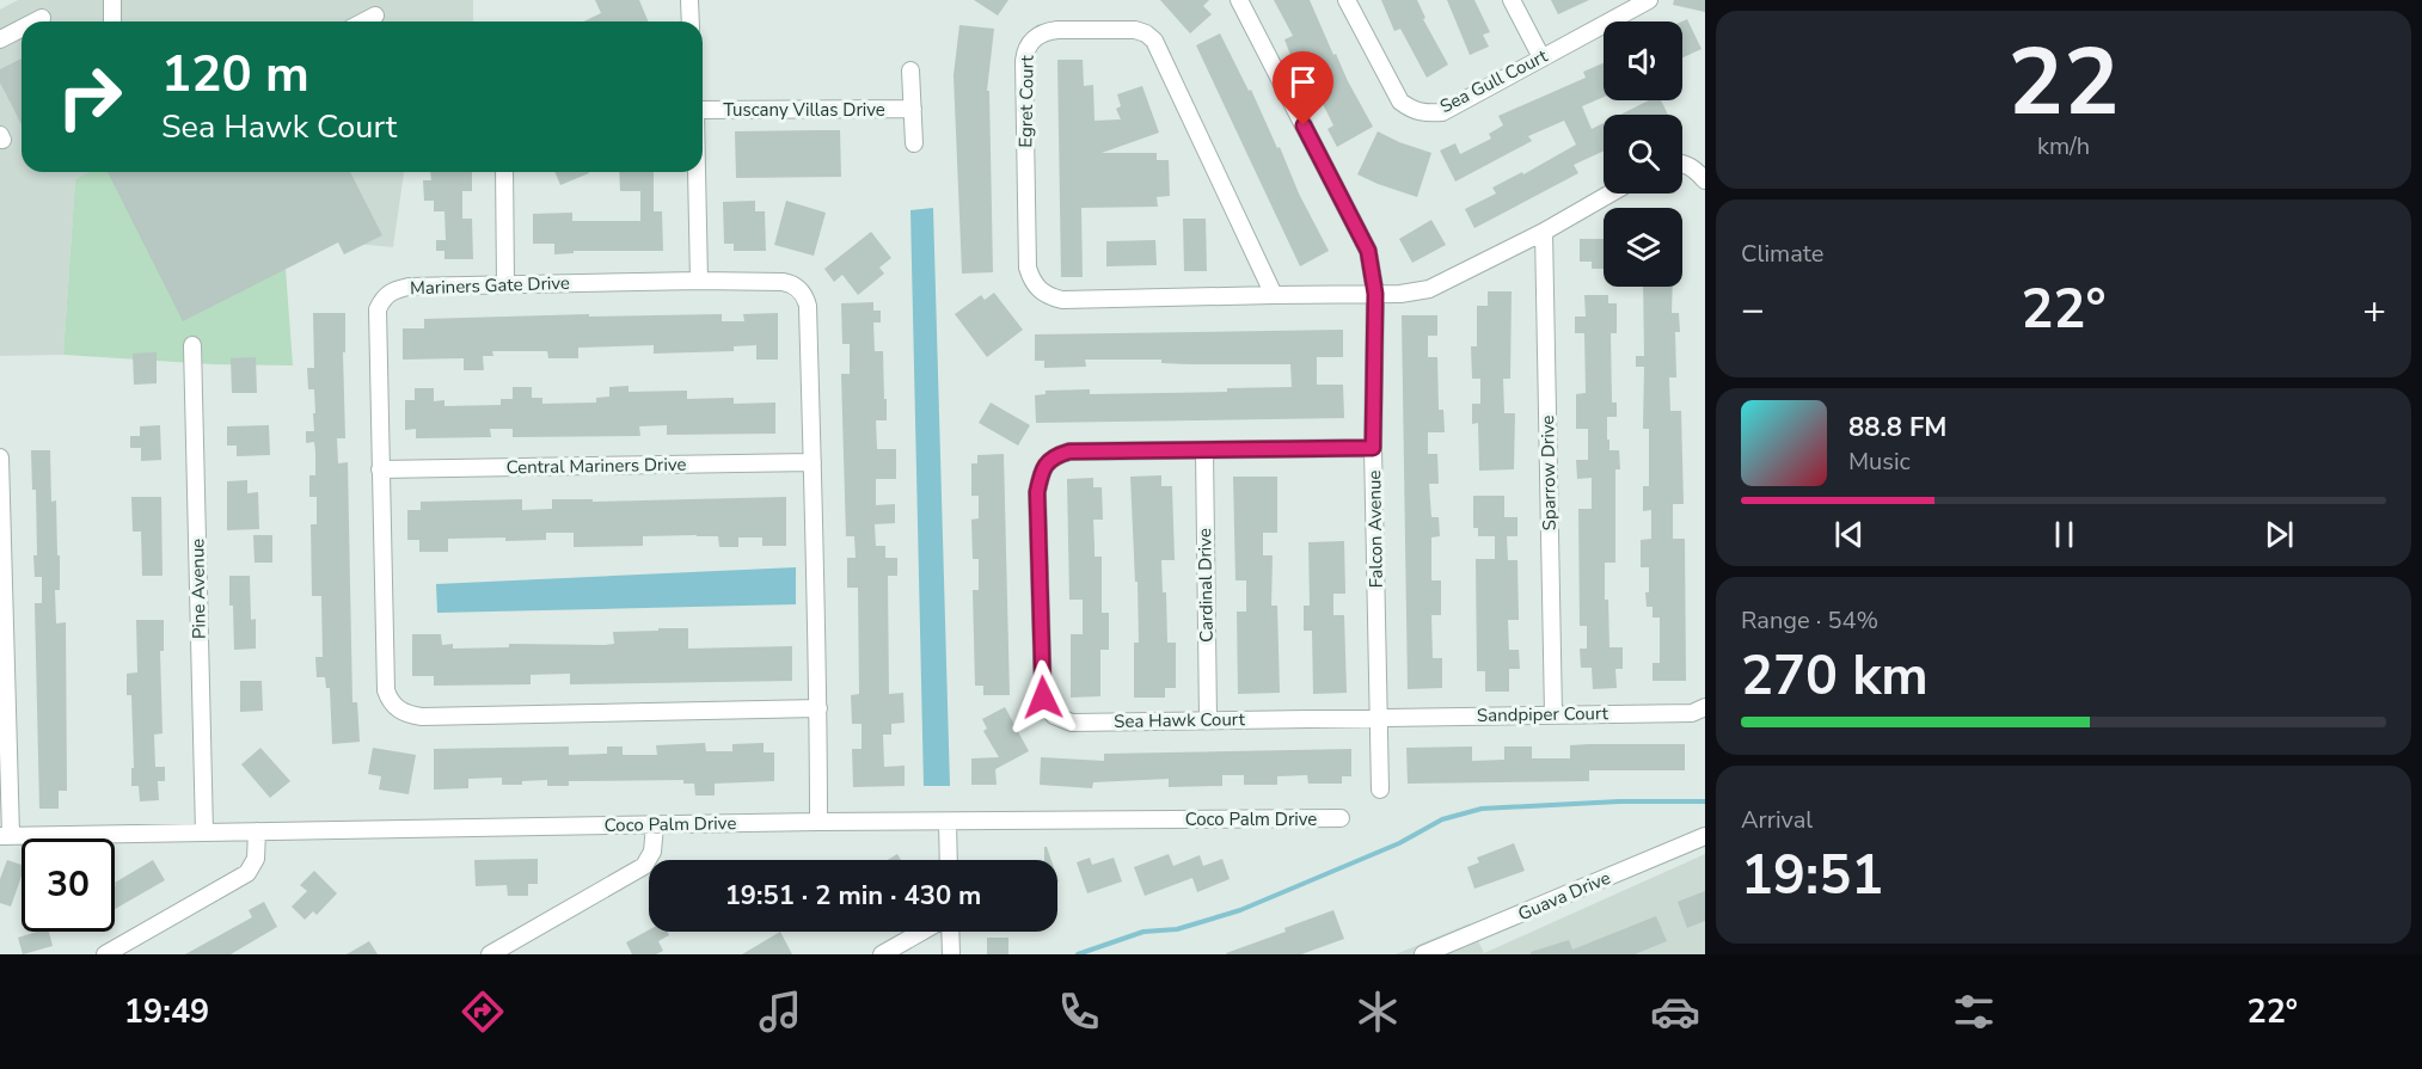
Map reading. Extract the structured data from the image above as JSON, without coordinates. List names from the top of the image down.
{
  "streets": {
    "street": [
      "Sea Gull Court",
      "Egret Court",
      "Tuscany Villas Drive",
      "Mariners Gate Drive",
      "Central Mariners Drive",
      "Sparrow Drive",
      "Falcon Avenue",
      "Cardinal Drive",
      "Pine Avenue",
      "Sandpiper Court",
      "Sea Hawk Court",
      "Coco Palm Drive",
      "Guava Drive"
    ]
  },
  "crossings": [
    ["Egret Court", "Falcon Avenue"],
    ["Mariners Gate Drive", "Central Mariners Drive"],
    ["Mariners Gate Drive", "Coco Palm Drive"],
    ["Sparrow Drive", "Sandpiper Court"],
    ["Falcon Avenue", "Sandpiper Court"],
    ["Falcon Avenue", "Sea Hawk Court"],
    ["Cardinal Drive", "Sea Hawk Court"],
    ["Pine Avenue", "Coco Palm Drive"],
    ["Sandpiper Court", "Sea Hawk Court"]
  ],
  "page": {
    "tile": [
      ["22", "km/h"],
      "Climate",
      ["Range · 54%", "270 km"],
      ["Arrival", "19:51"]
    ],
    "turn": ["120 m", "Sea Hawk Court"],
    "heat": ["−", "22°", "+"],
    "song": ["88.8 FM", "Music"],
    "limit": "30",
    "trip": "19:51 · 2 min · 430 m",
    "tabs": ["19:49", "22°"]
  }
}
